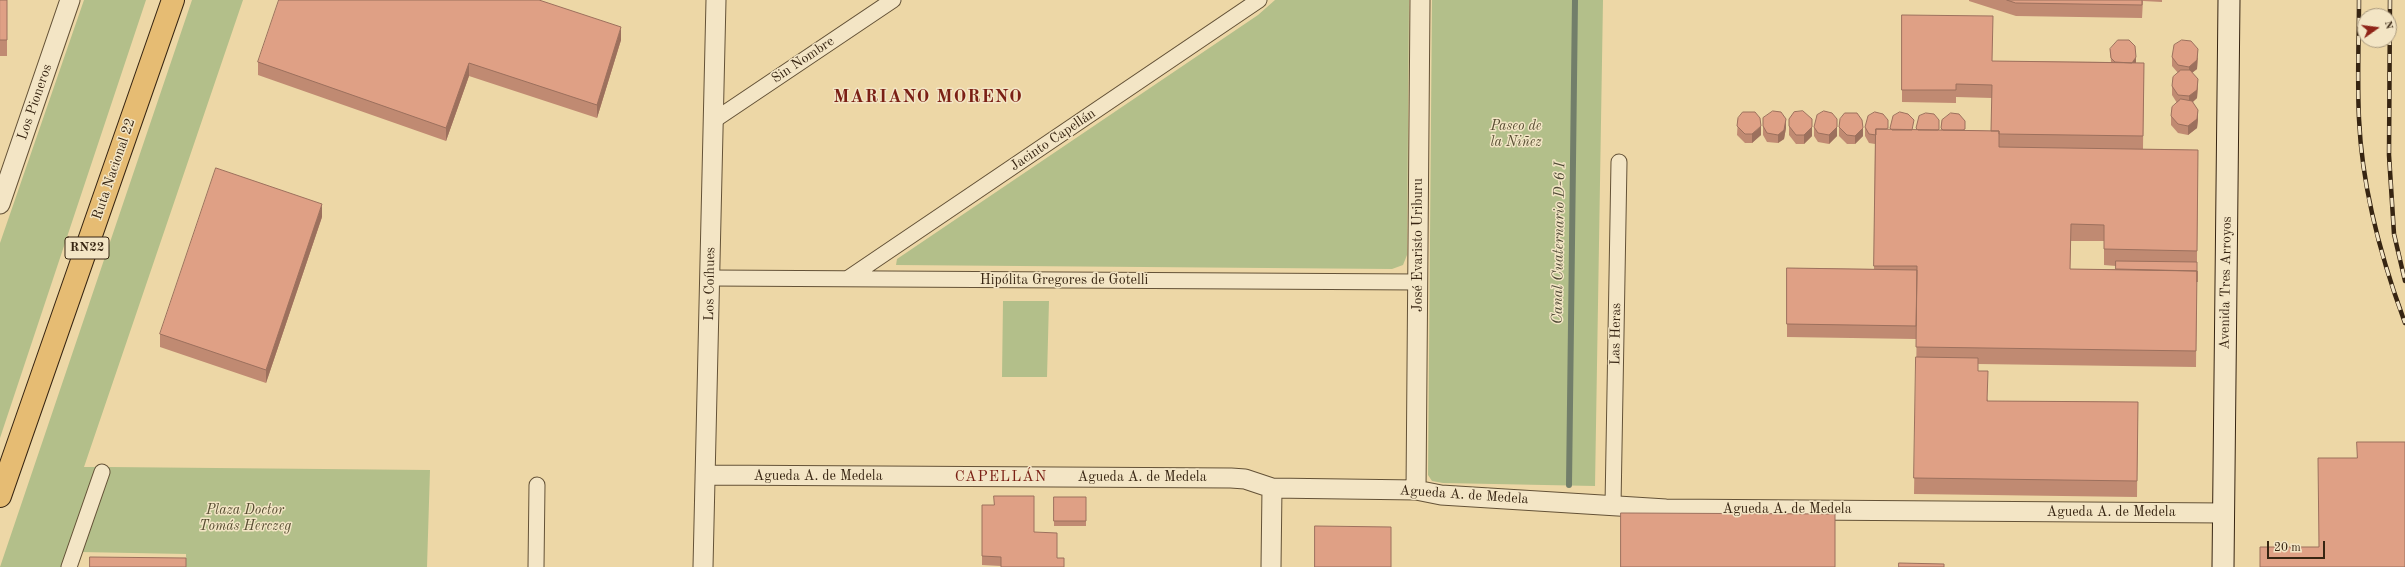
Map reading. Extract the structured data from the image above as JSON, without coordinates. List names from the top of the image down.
{
  "streets": {
    "highway": ["Ruta Nacional 22", "RN22"],
    "main road": ["Avenida Tres Arroyos"],
    "street": [
      "Sin Nombre",
      "Los Pioneros",
      "Jacinto Capellán",
      "José Evaristo Uriburu",
      "Hipólita Gregores de Gotelli",
      "Los Coíhues",
      "Las Heras",
      "Agueda A. de Medela"
    ]
  },
  "crossings": [
    ["Sin Nombre", "Los Coíhues"],
    ["Jacinto Capellán", "Hipólita Gregores de Gotelli"],
    ["José Evaristo Uriburu", "Hipólita Gregores de Gotelli"],
    ["José Evaristo Uriburu", "Agueda A. de Medela"],
    ["Hipólita Gregores de Gotelli", "Los Coíhues"],
    ["Avenida Tres Arroyos", "Agueda A. de Medela"],
    ["Los Coíhues", "Agueda A. de Medela"],
    ["Las Heras", "Agueda A. de Medela"]
  ],
  "districts": ["MARIANO MORENO", "CAPELLÁN"],
  "water": ["Canal Cuaternario D-6 I"],
  "parks": ["Paseo de la Niñez", "Plaza Doctor Tomás Herczeg"],
  "scale_bar": "20 m",
  "north": "right"
}
